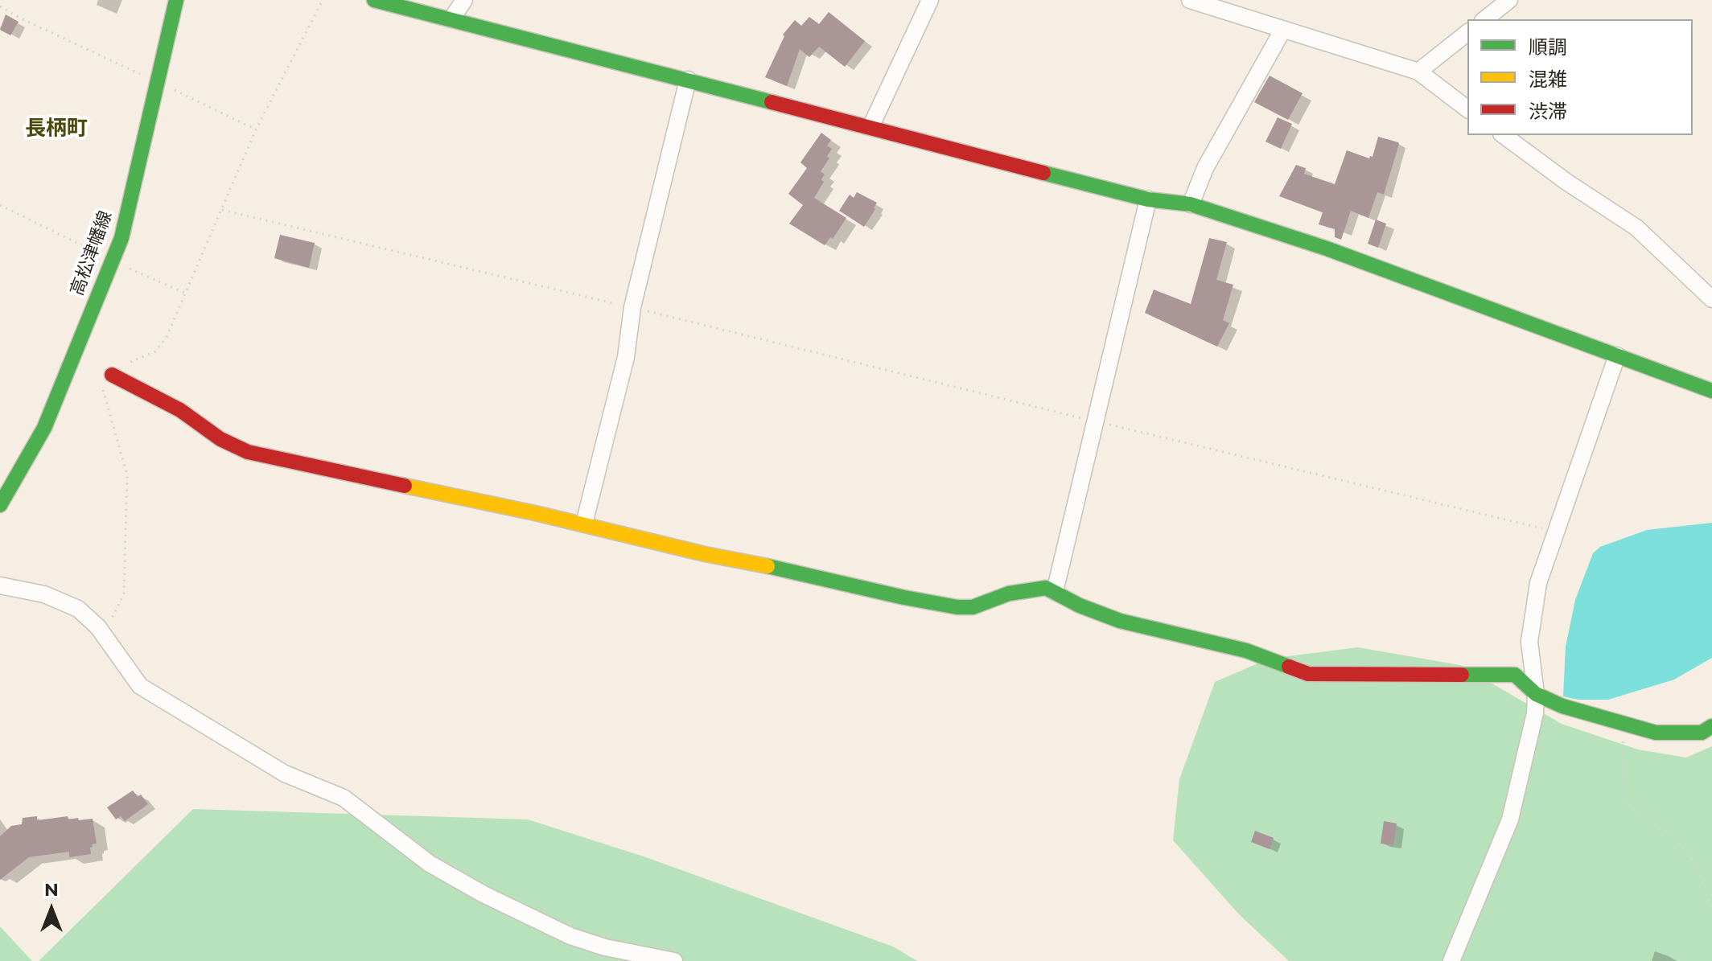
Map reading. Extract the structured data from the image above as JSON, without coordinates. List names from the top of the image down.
{
  "streets": {
    "street": ["高松津幡線"]
  },
  "districts": ["長柄町"],
  "legend": ["順調", "混雑", "渋滞"],
  "north": "top"
}
